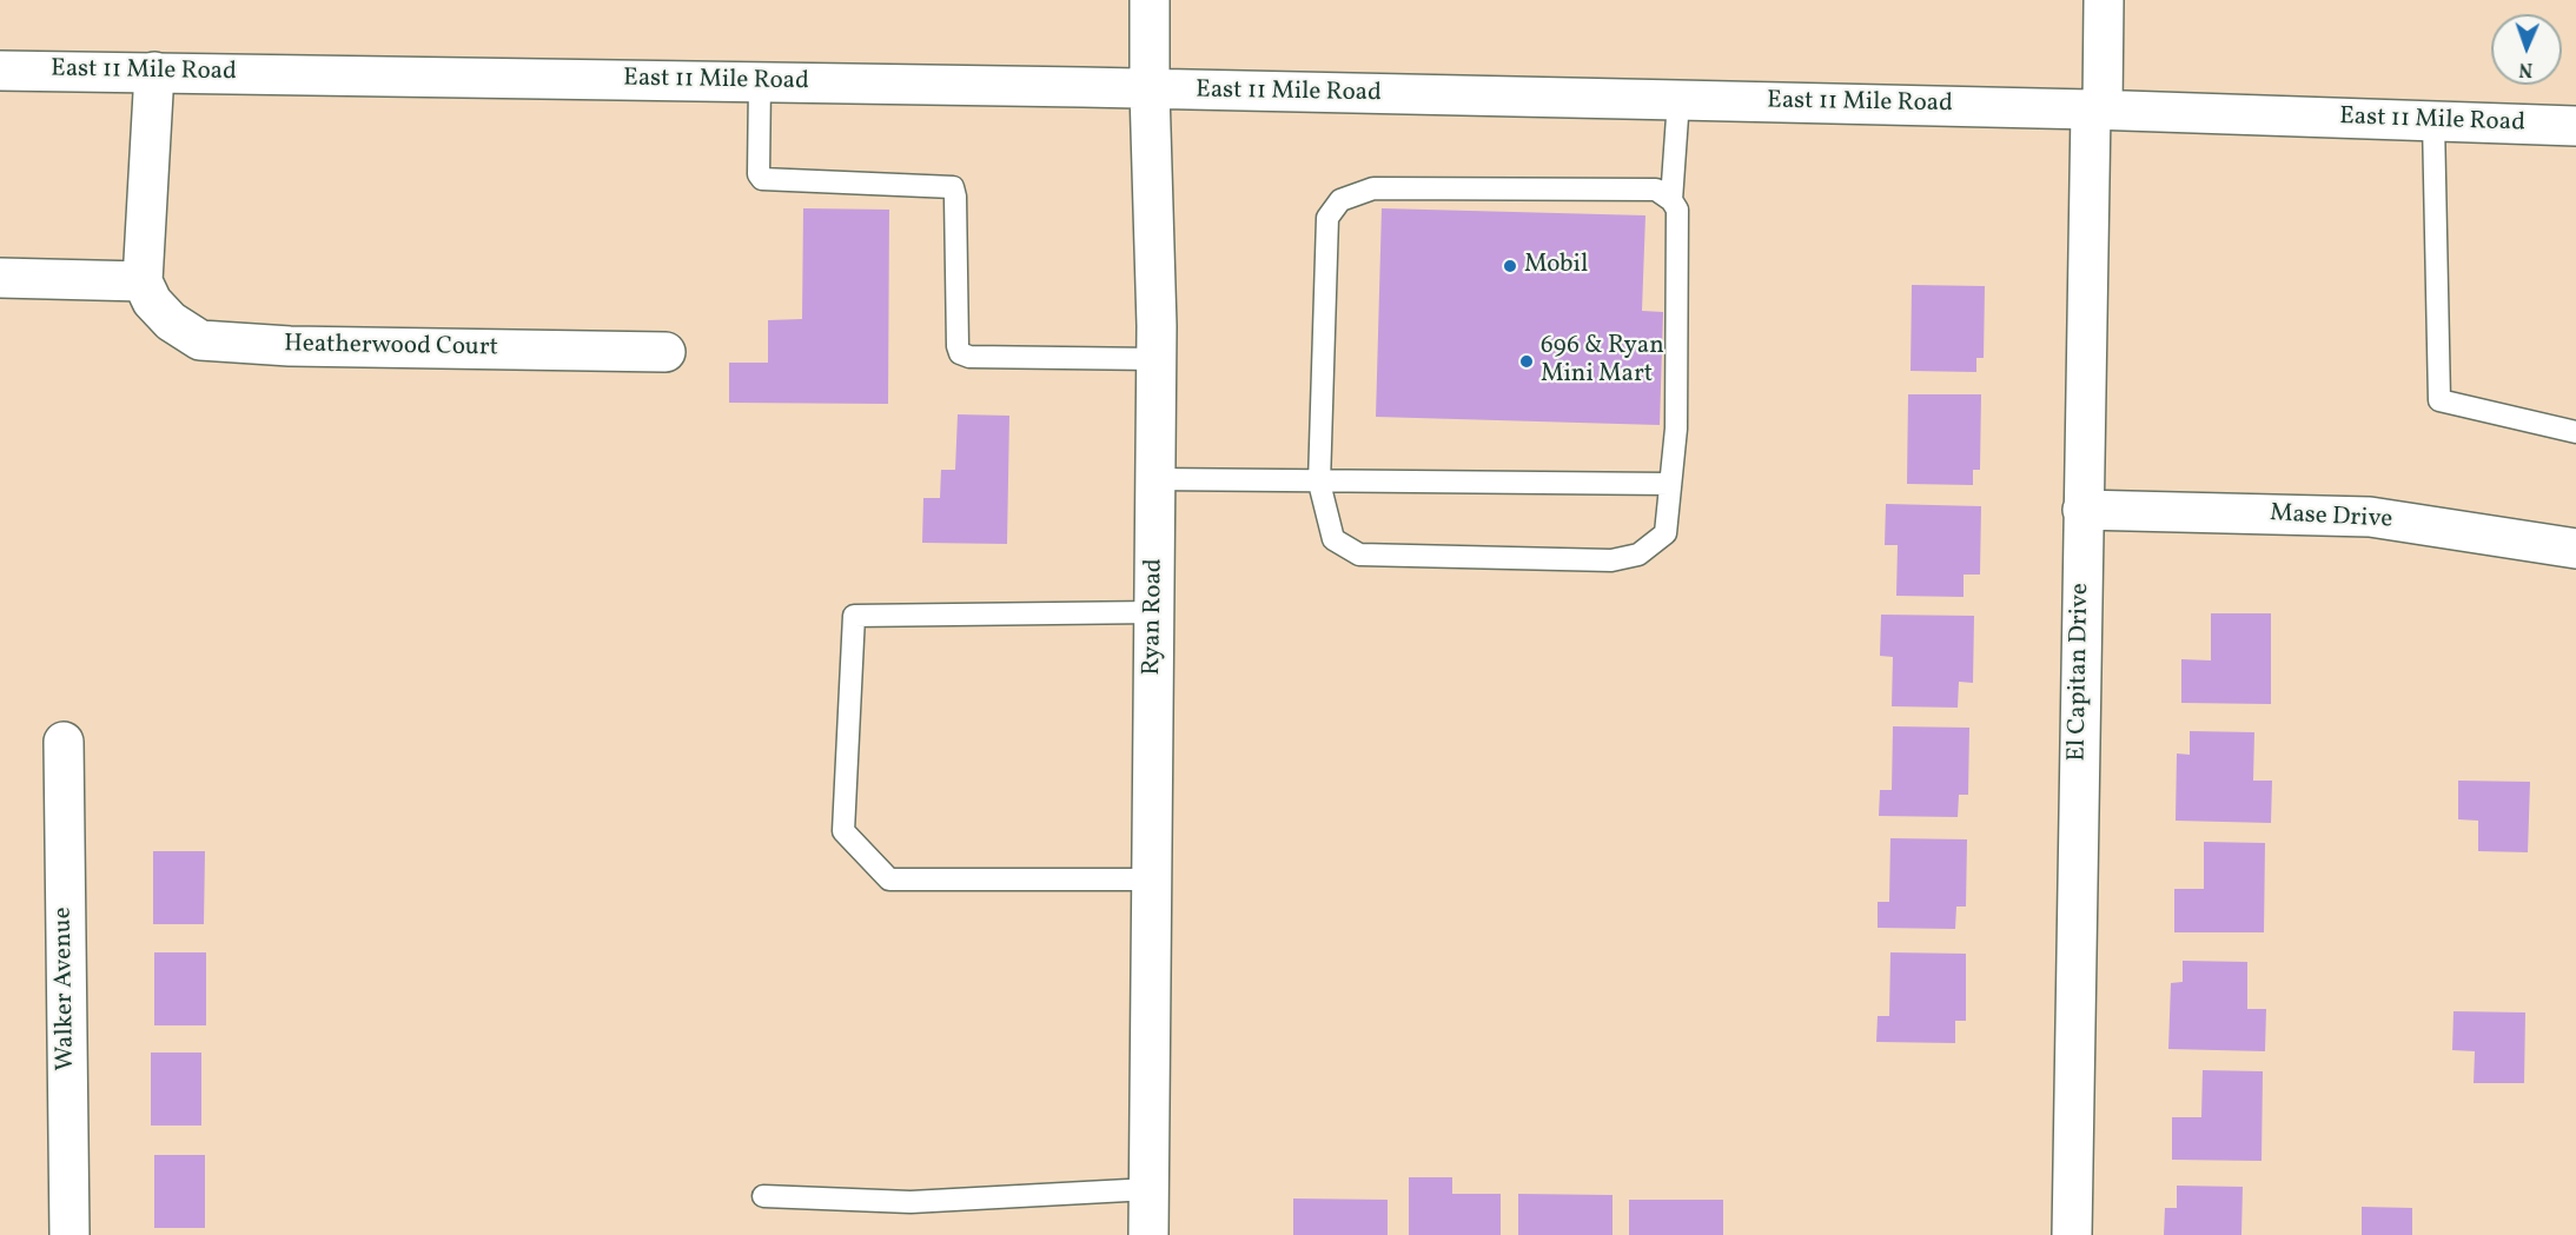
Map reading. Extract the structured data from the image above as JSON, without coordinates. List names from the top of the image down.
{
  "streets": {
    "main road": [
      "East 11 Mile Road",
      "Heatherwood Court",
      "Mase Drive",
      "Ryan Road",
      "El Capitan Drive",
      "Walker Avenue"
    ]
  },
  "crossings": [
    ["East 11 Mile Road", "Ryan Road"],
    ["East 11 Mile Road", "El Capitan Drive"],
    ["Mase Drive", "El Capitan Drive"]
  ],
  "places": ["Mobil", "696 & Ryan Mini Mart"],
  "north": "bottom"
}
